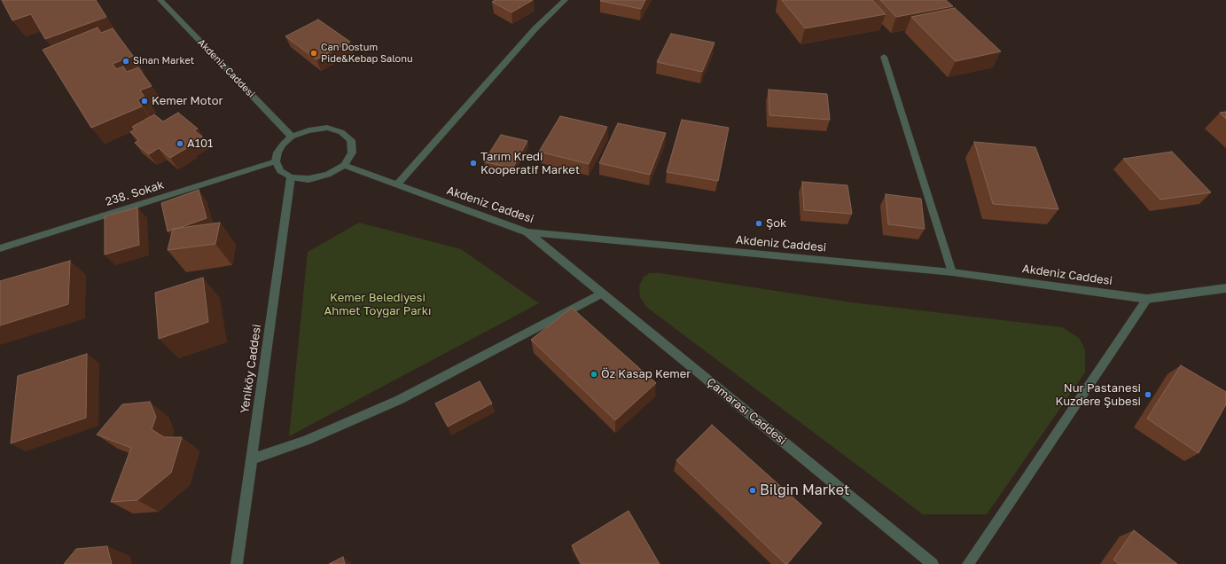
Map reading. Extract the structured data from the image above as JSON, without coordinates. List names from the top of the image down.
{
  "streets": {
    "street": [
      "Akdeniz Caddesi",
      "238. Sokak",
      "Yeniköy Caddesi",
      "Çamarası Caddesi"
    ]
  },
  "crossings": [
    ["Akdeniz Caddesi", "238. Sokak"],
    ["Akdeniz Caddesi", "Yeniköy Caddesi"],
    ["Akdeniz Caddesi", "Çamarası Caddesi"],
    ["238. Sokak", "Yeniköy Caddesi"]
  ],
  "parks": ["Kemer Belediyesi Ahmet Toygar Parkı"],
  "places": [
    "Can Dostum Pide&Kebap Salonu",
    "Sinan Market",
    "Kemer Motor",
    "A101",
    "Tarım Kredi Kooperatif Market",
    "Şok",
    "Öz Kasap Kemer",
    "Nur Pastanesi Kuzdere Şubesi",
    "Bilgin Market"
  ]
}
